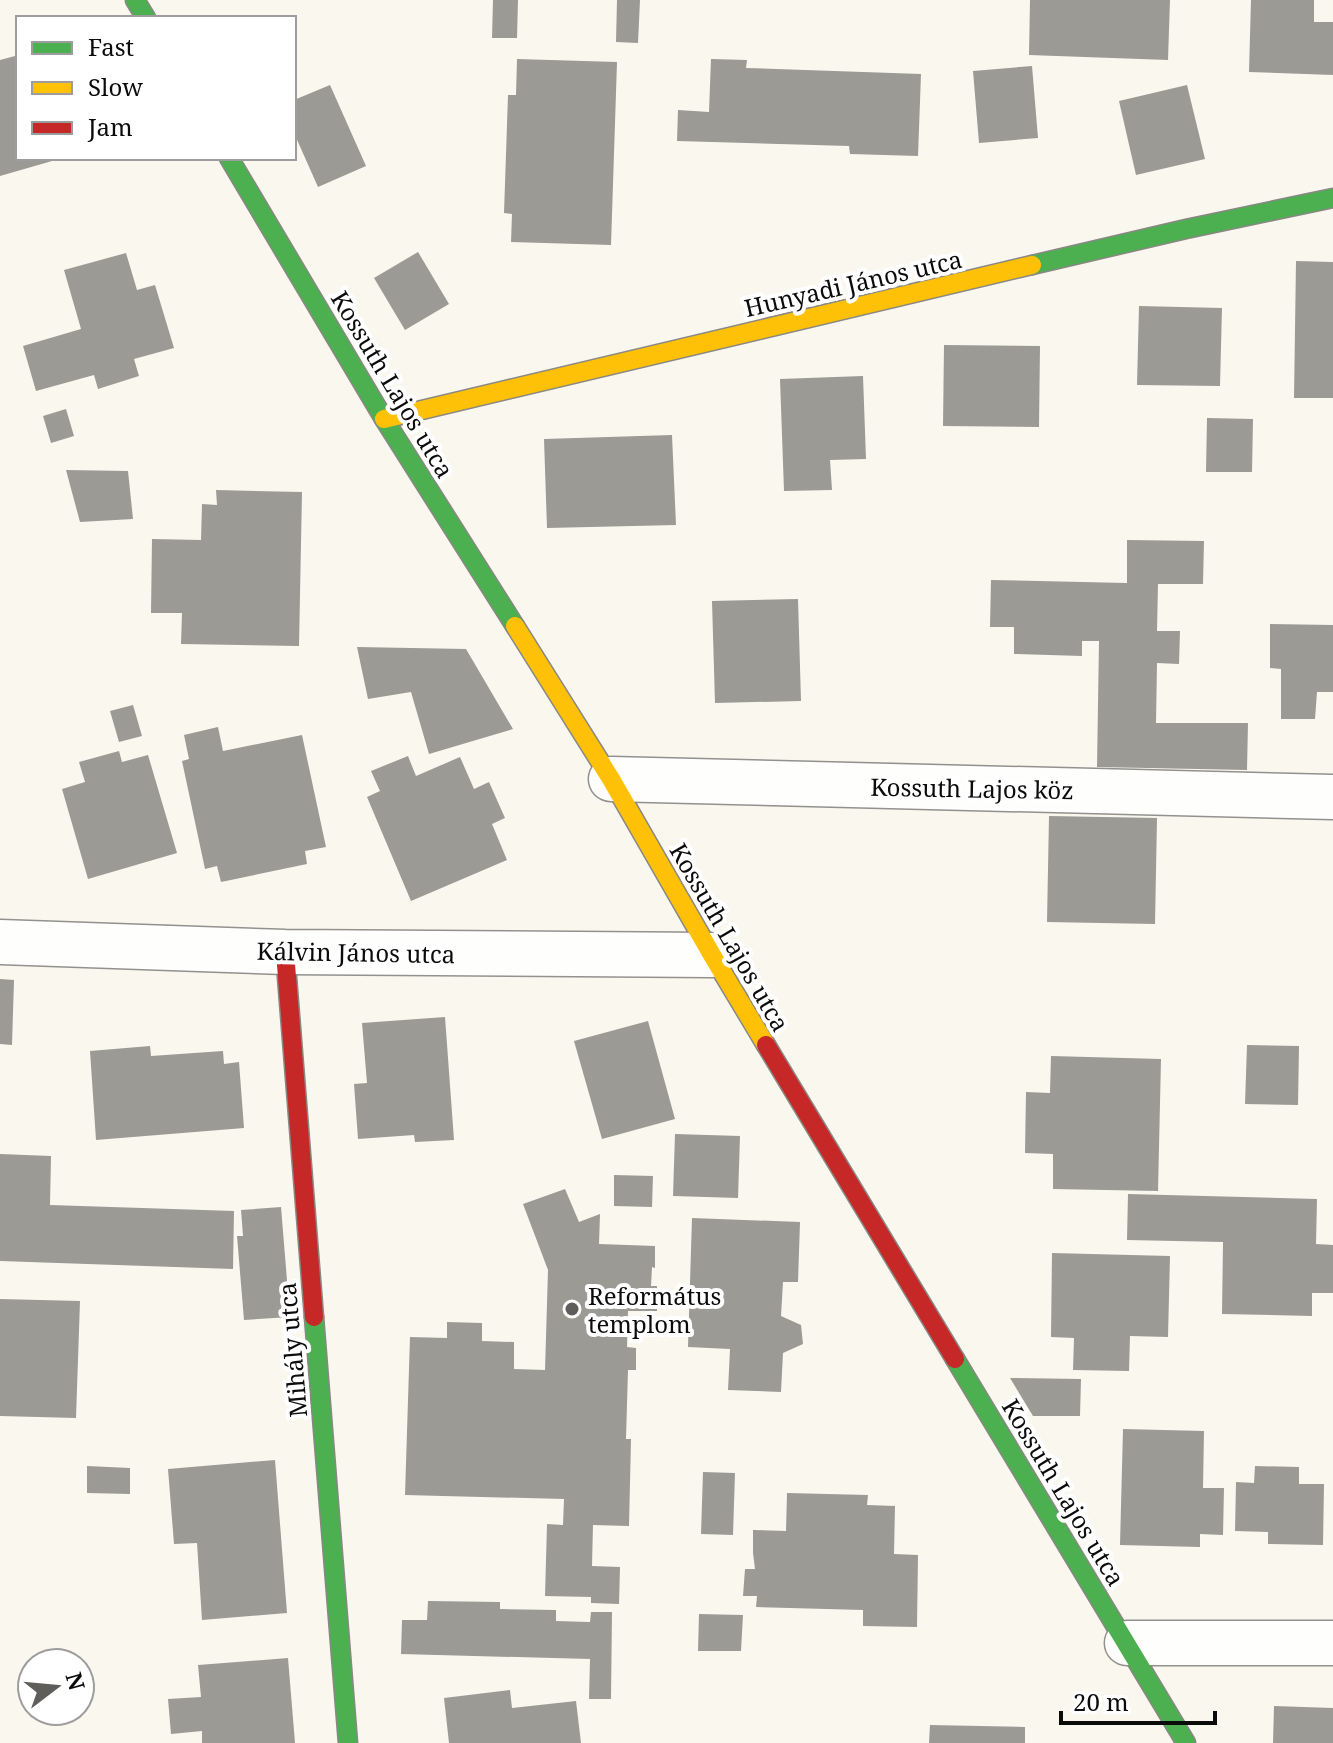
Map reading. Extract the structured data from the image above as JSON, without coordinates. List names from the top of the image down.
{
  "streets": {
    "street": [
      "Hunyadi János utca",
      "Kossuth Lajos utca",
      "Kossuth Lajos köz",
      "Kálvin János utca",
      "Mihály utca"
    ]
  },
  "crossings": [
    ["Hunyadi János utca", "Kossuth Lajos utca"],
    ["Kossuth Lajos utca", "Kossuth Lajos köz"],
    ["Kossuth Lajos utca", "Kálvin János utca"],
    ["Kálvin János utca", "Mihály utca"]
  ],
  "places": ["Református templom"],
  "legend": ["Fast", "Slow", "Jam"],
  "scale_bar": "20 m",
  "north": "right"
}
